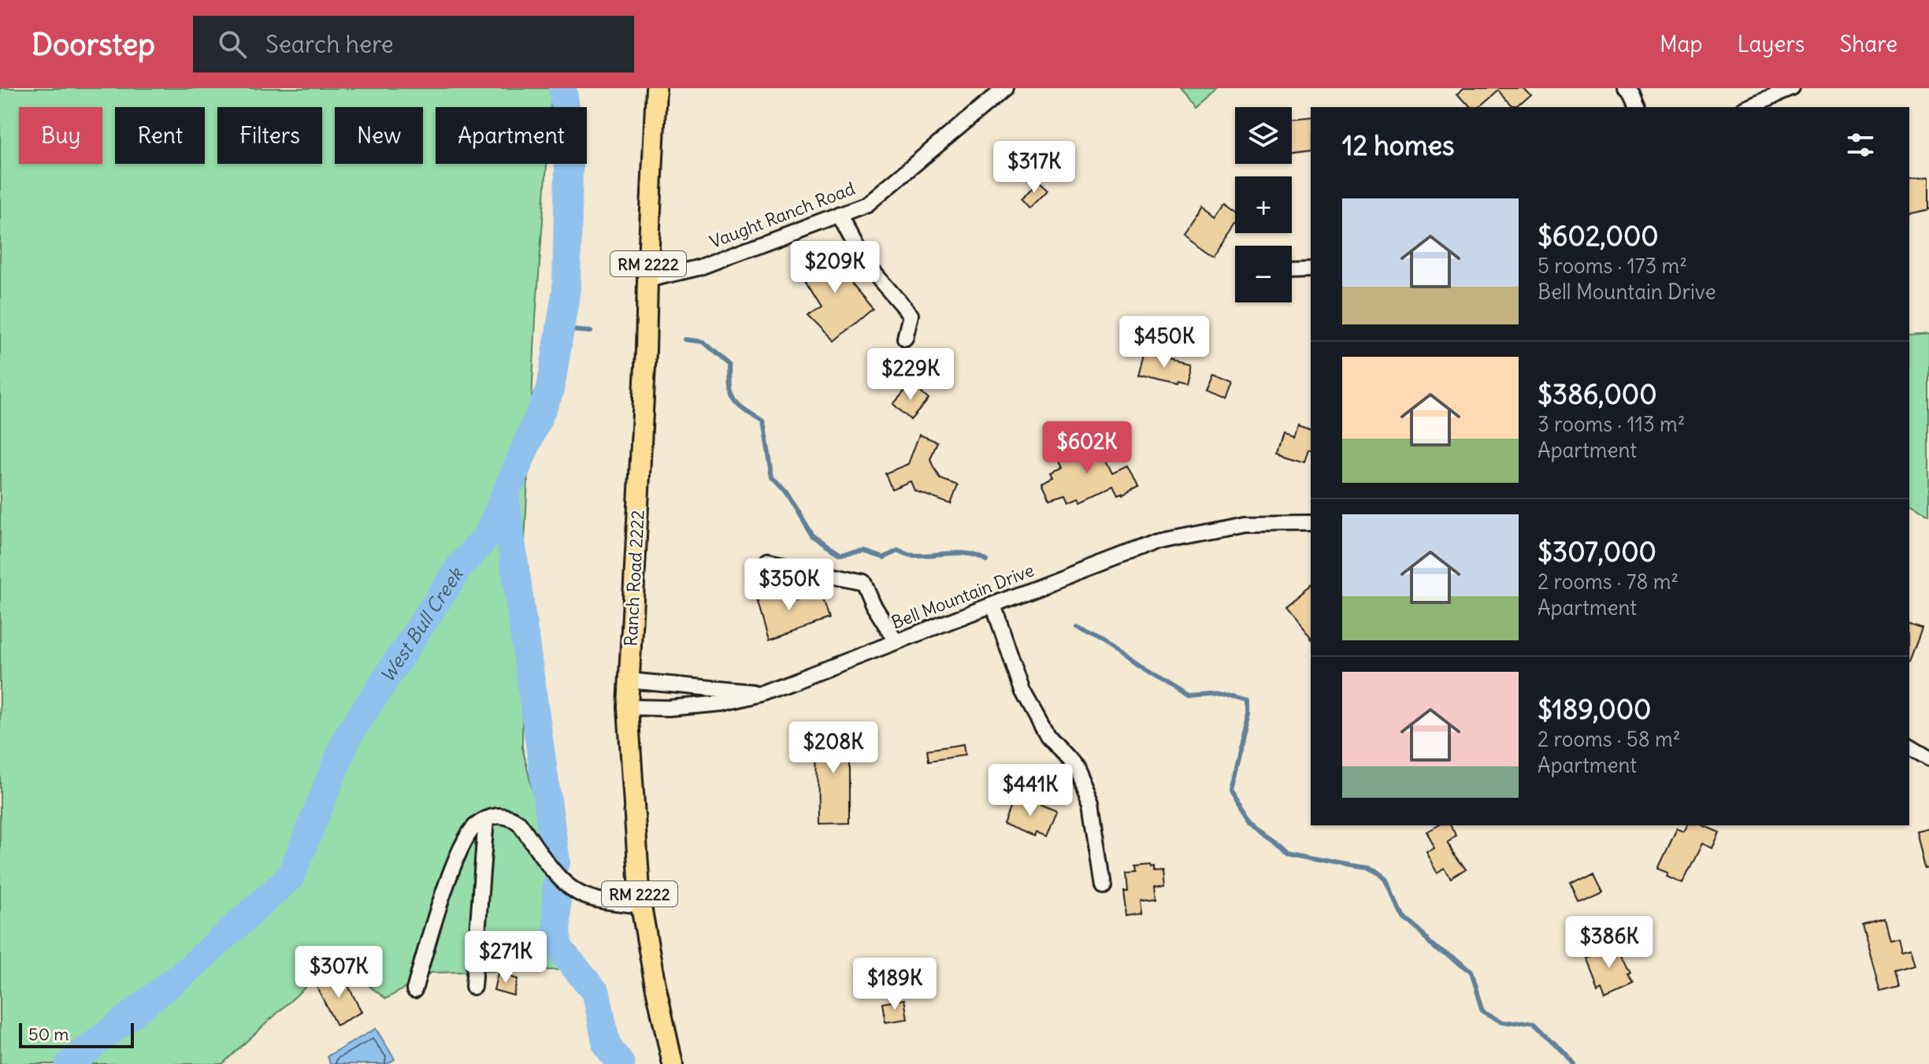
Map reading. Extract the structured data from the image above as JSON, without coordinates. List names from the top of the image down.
{
  "streets": {
    "main road": ["RM 2222", "Ranch Road 2222"],
    "street": ["Vaught Ranch Road", "Bell Mountain Drive"]
  },
  "crossings": [
    ["Vaught Ranch Road", "Ranch Road 2222"],
    ["Ranch Road 2222", "Bell Mountain Drive"]
  ],
  "water": ["West Bull Creek"],
  "scale_bar": "50 m",
  "page": {
    "header": "Doorstep",
    "search": "Search here",
    "nav": ["Map", "Layers", "Share"],
    "map_buttons": ["+", "−"],
    "chip": [
      "Buy",
      "Rent",
      "Filters",
      "New",
      "Apartment"
    ],
    "heading": "12 homes",
    "price": [
      "$317K",
      "$209K",
      "$450K",
      "$229K",
      "$602K",
      "$350K",
      "$208K",
      "$441K",
      "$386K",
      "$271K",
      "$307K",
      "$189K"
    ],
    "list": [
      {
        "name": "$602,000",
        "note": "5 rooms · 173 m² · Bell Mountain Drive"
      },
      {
        "name": "$386,000",
        "note": "3 rooms · 113 m² · Apartment"
      },
      {
        "name": "$307,000",
        "note": "2 rooms · 78 m² · Apartment"
      },
      {
        "name": "$189,000",
        "note": "2 rooms · 58 m² · Apartment"
      }
    ],
    "scale": "50 m"
  }
}
